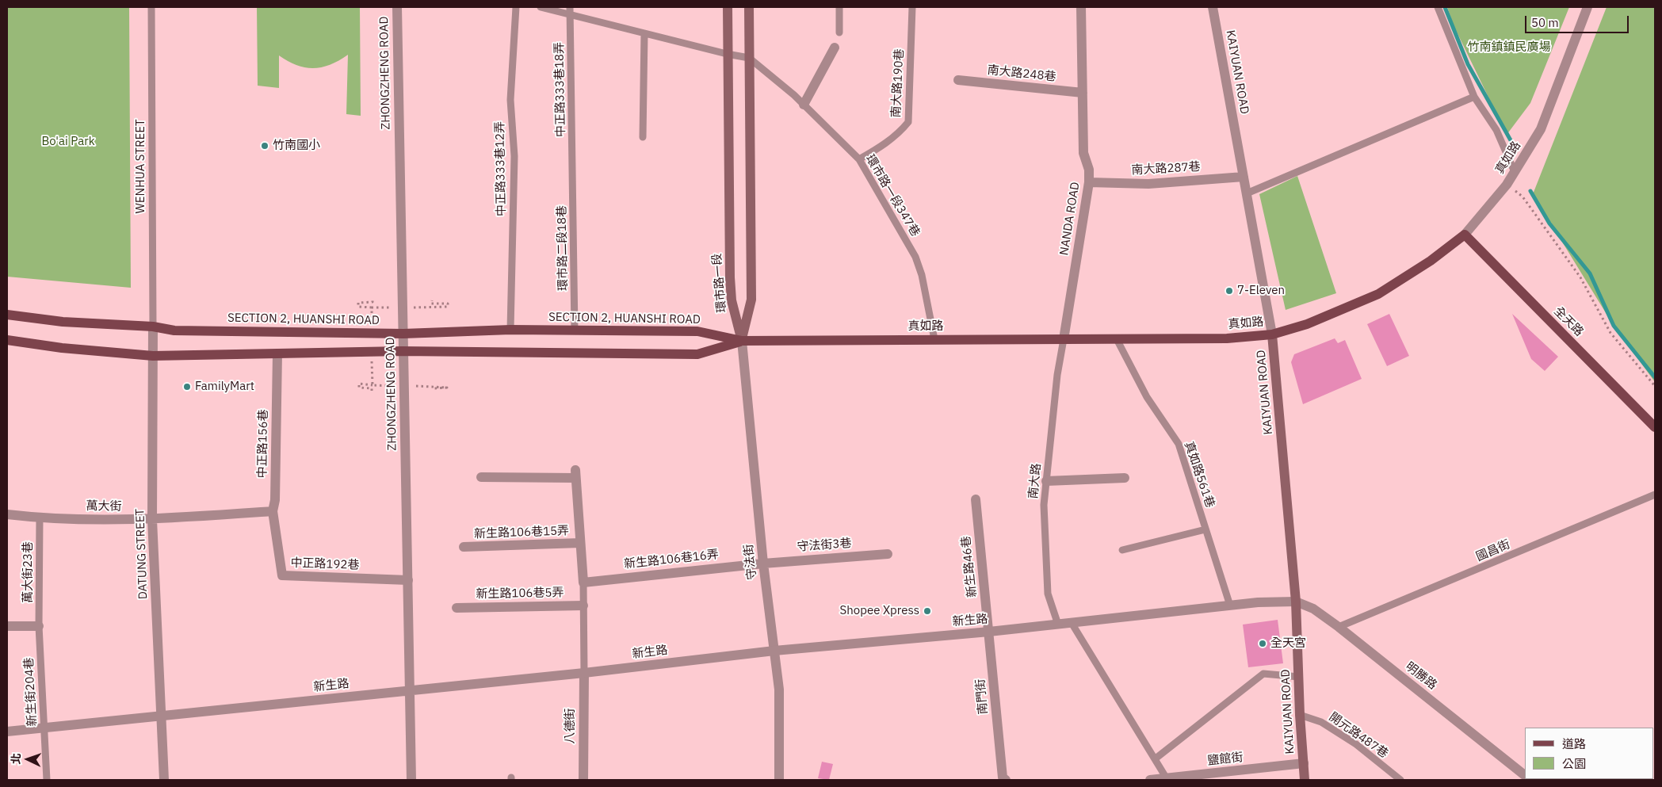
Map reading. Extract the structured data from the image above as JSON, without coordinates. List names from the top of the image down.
{
  "streets": {
    "main road": [
      "KAIYUAN ROAD",
      "真如路",
      "環市路一段",
      "SECTION 2, HUANSHI ROAD",
      "全天路"
    ],
    "street": [
      "ZHONGZHENG ROAD",
      "南大路248巷",
      "南大路287巷",
      "NANDA ROAD",
      "中正路156巷",
      "萬大街",
      "新生路106巷15弄",
      "守法街3巷",
      "DATUNG STREET",
      "新生路106巷16弄",
      "守法街",
      "中正路192巷",
      "新生路46巷",
      "新生路106巷5弄",
      "新生路",
      "明勝路",
      "南門街",
      "八德街",
      "鹽館街"
    ],
    "lane": [
      "南大路190巷",
      "中正路333巷18弄",
      "WENHUA STREET",
      "中正路333巷12弄",
      "環市路一段347巷",
      "環市路二段18巷",
      "真如路561巷",
      "南大路",
      "國昌街",
      "萬大街23巷",
      "新生街204巷",
      "開元路487巷"
    ]
  },
  "crossings": [
    ["KAIYUAN ROAD", "真如路"],
    ["KAIYUAN ROAD", "南大路287巷"],
    ["KAIYUAN ROAD", "新生路"],
    ["KAIYUAN ROAD", "明勝路"],
    ["KAIYUAN ROAD", "開元路487巷"],
    ["KAIYUAN ROAD", "鹽館街"],
    ["ZHONGZHENG ROAD", "SECTION 2, HUANSHI ROAD"],
    ["ZHONGZHENG ROAD", "中正路192巷"],
    ["ZHONGZHENG ROAD", "新生路"],
    ["南大路248巷", "NANDA ROAD"],
    ["南大路190巷", "環市路一段347巷"],
    ["中正路333巷18弄", "環市路二段18巷"],
    ["真如路", "環市路一段347巷"],
    ["真如路", "NANDA ROAD"],
    ["真如路", "環市路一段"],
    ["真如路", "SECTION 2, HUANSHI ROAD"],
    ["真如路", "全天路"],
    ["真如路", "真如路561巷"],
    ["真如路", "南大路"],
    ["真如路", "守法街"],
    ["WENHUA STREET", "SECTION 2, HUANSHI ROAD"],
    ["WENHUA STREET", "DATUNG STREET"],
    ["中正路333巷12弄", "SECTION 2, HUANSHI ROAD"],
    ["南大路287巷", "NANDA ROAD"],
    ["NANDA ROAD", "南大路"],
    ["環市路二段18巷", "SECTION 2, HUANSHI ROAD"],
    ["環市路一段", "SECTION 2, HUANSHI ROAD"],
    ["環市路一段", "守法街"],
    ["SECTION 2, HUANSHI ROAD", "DATUNG STREET"],
    ["SECTION 2, HUANSHI ROAD", "守法街"],
    ["中正路156巷", "萬大街"],
    ["中正路156巷", "中正路192巷"],
    ["真如路561巷", "新生路"],
    ["南大路", "新生路"],
    ["萬大街", "DATUNG STREET"],
    ["萬大街", "中正路192巷"],
    ["萬大街", "萬大街23巷"],
    ["守法街3巷", "新生路106巷16弄"],
    ["守法街3巷", "守法街"],
    ["國昌街", "明勝路"],
    ["DATUNG STREET", "新生路"],
    ["新生路106巷16弄", "守法街"],
    ["守法街", "新生路"],
    ["新生路46巷", "新生路"],
    ["新生路46巷", "南門街"],
    ["萬大街23巷", "新生街204巷"],
    ["新生路", "明勝路"],
    ["新生路", "新生街204巷"],
    ["新生路", "南門街"],
    ["新生路", "八德街"]
  ],
  "parks": ["竹南鎮鎮民廣場", "Bo'ai Park"],
  "places": [
    "竹南國小",
    "7-Eleven",
    "FamilyMart",
    "Shopee Xpress",
    "全天宮"
  ],
  "legend": ["道路", "公園"],
  "scale_bar": "50 m",
  "north": "left"
}
